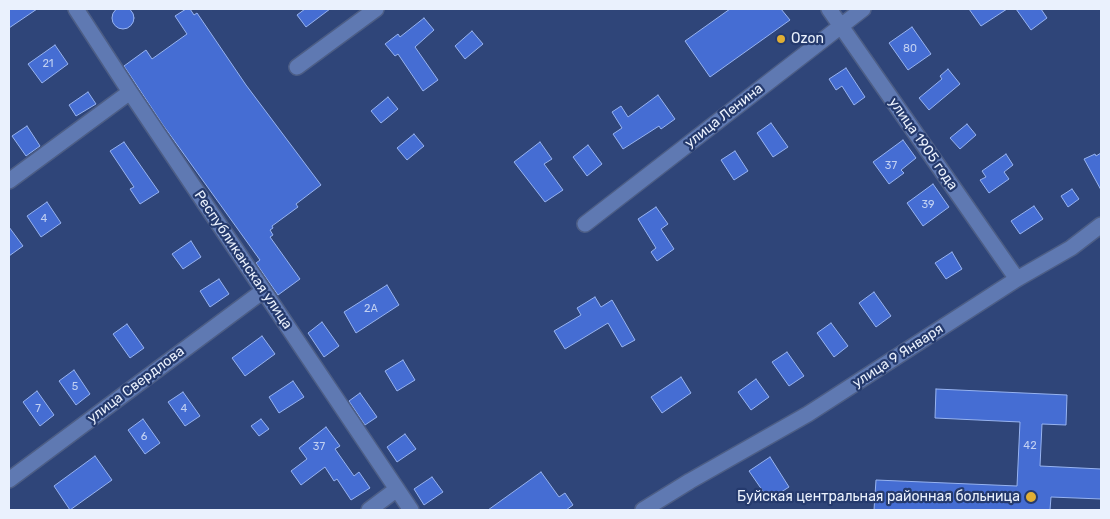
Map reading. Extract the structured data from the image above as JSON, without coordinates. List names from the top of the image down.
{
  "streets": {
    "street": [
      "улица Ленина",
      "улица 1905 года",
      "Республиканская улица",
      "улица 9 Января",
      "улица Свердлова"
    ]
  },
  "crossings": [
    ["улица Ленина", "улица 1905 года"],
    ["улица 1905 года", "улица 9 Января"],
    ["Республиканская улица", "улица Свердлова"]
  ],
  "places": ["Ozon", "Буйская центральная районная больница"],
  "house_numbers": [
    "80",
    "21",
    "37",
    "39",
    "4",
    "2А",
    "5",
    "7",
    "4",
    "6",
    "42",
    "37"
  ]
}
